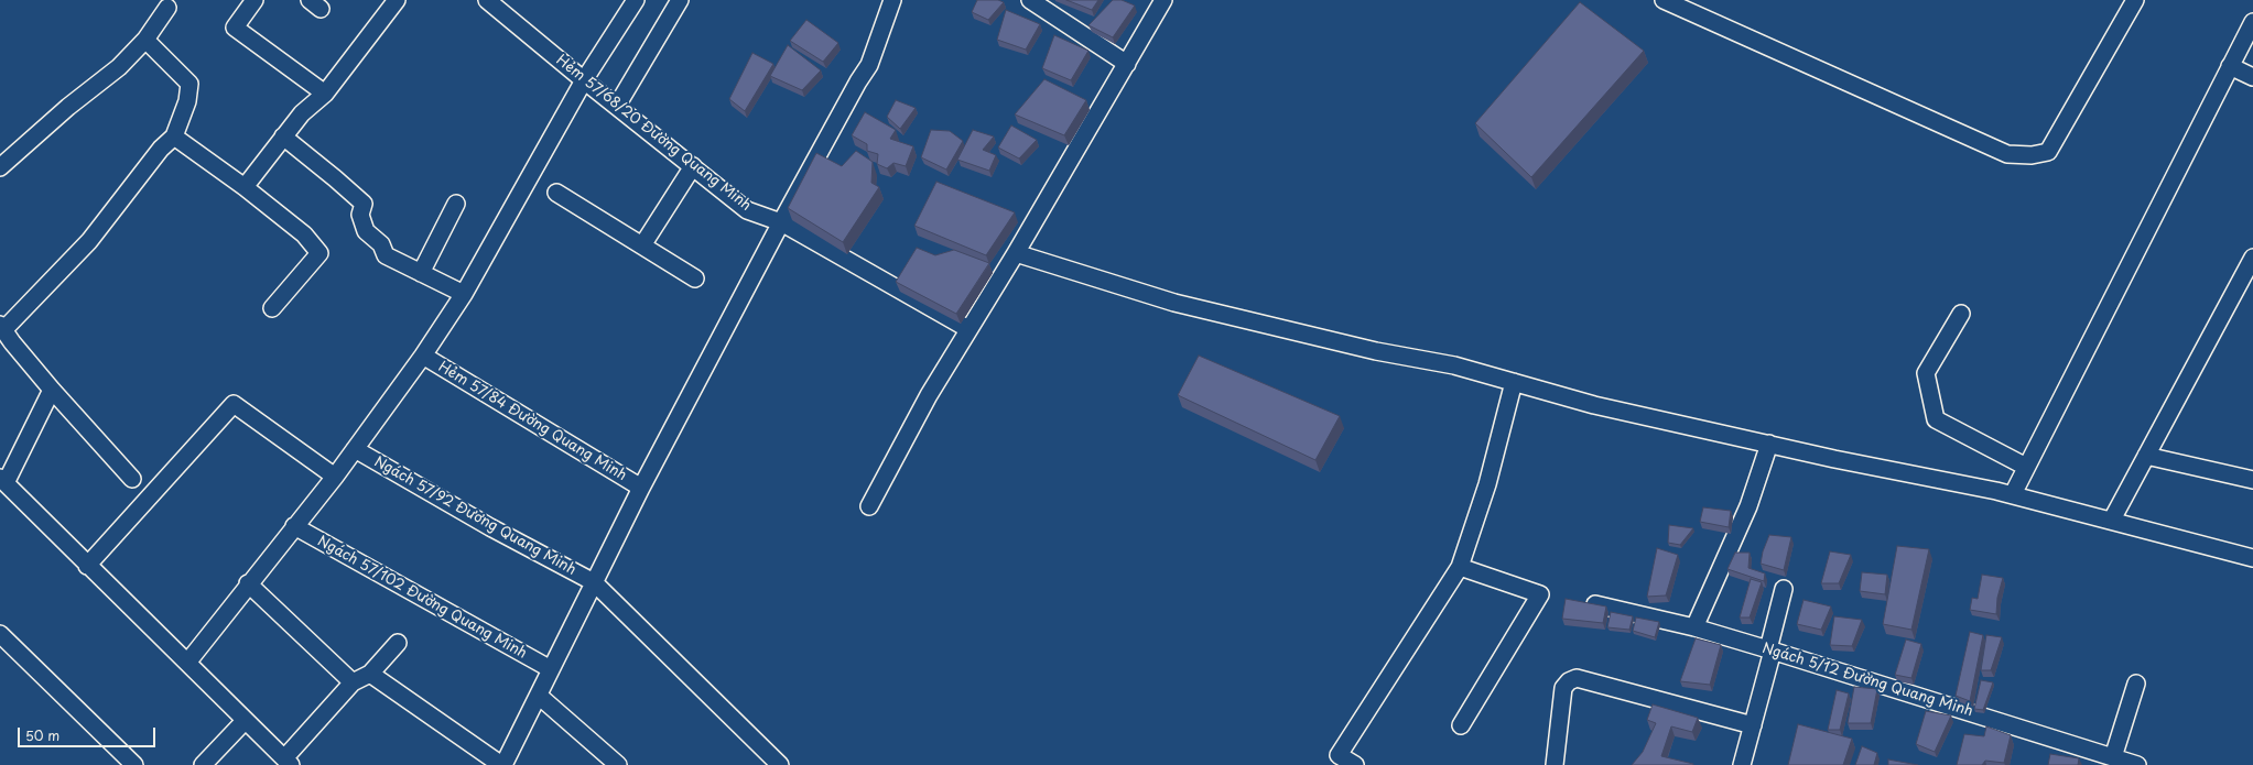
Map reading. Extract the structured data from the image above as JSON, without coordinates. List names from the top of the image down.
{
  "streets": {
    "street": [
      "Hẻm 57/68/20 Đường Quang Minh",
      "Hẻm 57/84 Đường Quang Minh",
      "Ngách 57/92 Đương Quang Minh",
      "Ngách 57/102 Đường Quang Minh",
      "Ngách 5/12 Đường Quang Minh"
    ]
  },
  "scale_bar": "50 m"
}
